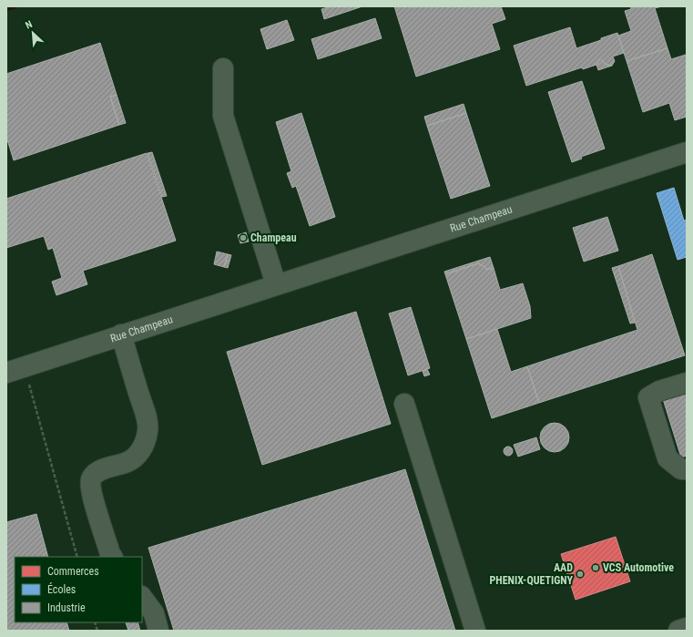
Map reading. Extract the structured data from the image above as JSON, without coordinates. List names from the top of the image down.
{
  "streets": {
    "street": ["Rue Champeau"]
  },
  "places": ["Champeau", "VCS Automotive", "AAD PHENIX-QUETIGNY"],
  "legend": ["Commerces", "Écoles", "Industrie"],
  "north": "top left"
}
